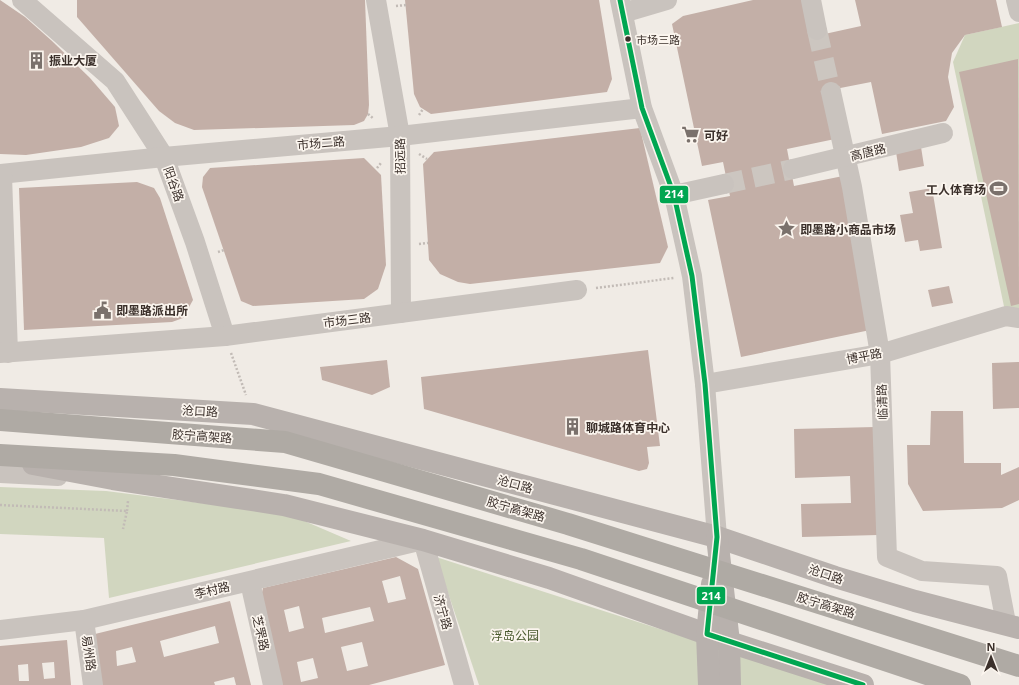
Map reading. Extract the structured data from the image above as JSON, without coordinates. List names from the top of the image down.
{
  "streets": {
    "highway": ["胶宁高架路"],
    "main road": ["沧口路"],
    "street": [
      "市场二路",
      "高唐路",
      "招远路",
      "阳谷路",
      "市场三路",
      "博平路",
      "临清路",
      "李村路",
      "济宁路",
      "芝罘路",
      "易州路"
    ]
  },
  "crossings": [
    ["市场二路", "招远路"],
    ["市场二路", "阳谷路"],
    ["高唐路", "临清路"],
    ["招远路", "市场三路"],
    ["阳谷路", "市场三路"],
    ["博平路", "临清路"],
    ["临清路", "沧口路"],
    ["李村路", "济宁路"],
    ["李村路", "芝罘路"],
    ["李村路", "易州路"]
  ],
  "parks": ["浮岛公园"],
  "places": {
    "other": ["市场三路"],
    "building": ["振业大厦", "聊城路体育中心"],
    "supermarket": ["可好"],
    "sports": ["工人体育场"],
    "place": ["即墨路小商品市场"],
    "public building": ["即墨路派出所"]
  },
  "lines": ["transit line 214"],
  "north": "top"
}
